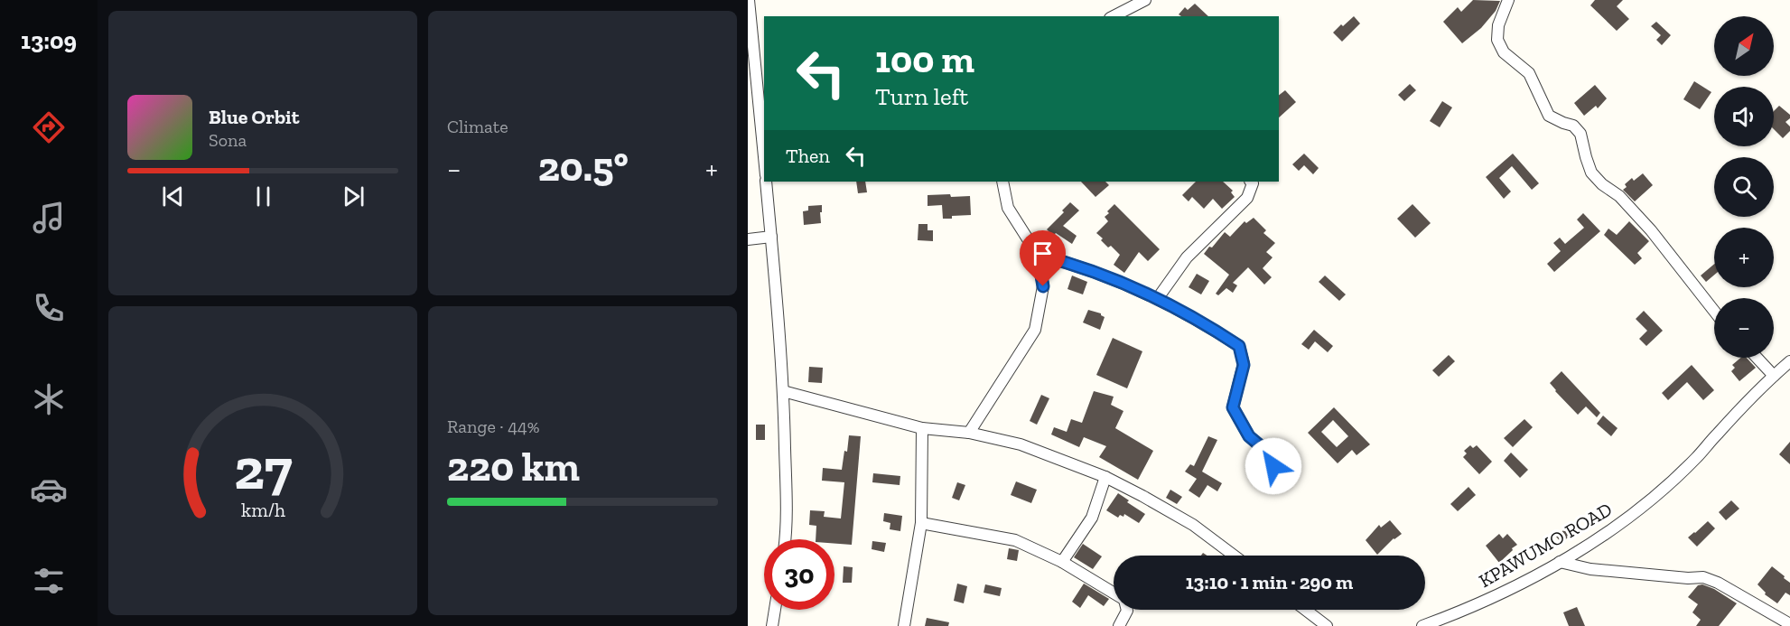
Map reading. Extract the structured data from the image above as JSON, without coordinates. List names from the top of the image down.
{
  "streets": {
    "street": ["KPAWUMO ROAD"]
  },
  "north": "top right",
  "page": {
    "tabs": "13:09",
    "tile": [
      "Climate",
      ["Range · 44%", "220 km"]
    ],
    "map_buttons": ["+", "−"],
    "turn": ["100 m", "Turn left"],
    "song": ["Blue Orbit", "Sona"],
    "then": "Then",
    "heat": ["−", "20.5°", "+"],
    "limit": "30",
    "trip": "13:10 · 1 min · 290 m",
    "gauge": ["27", "km/h"]
  }
}
